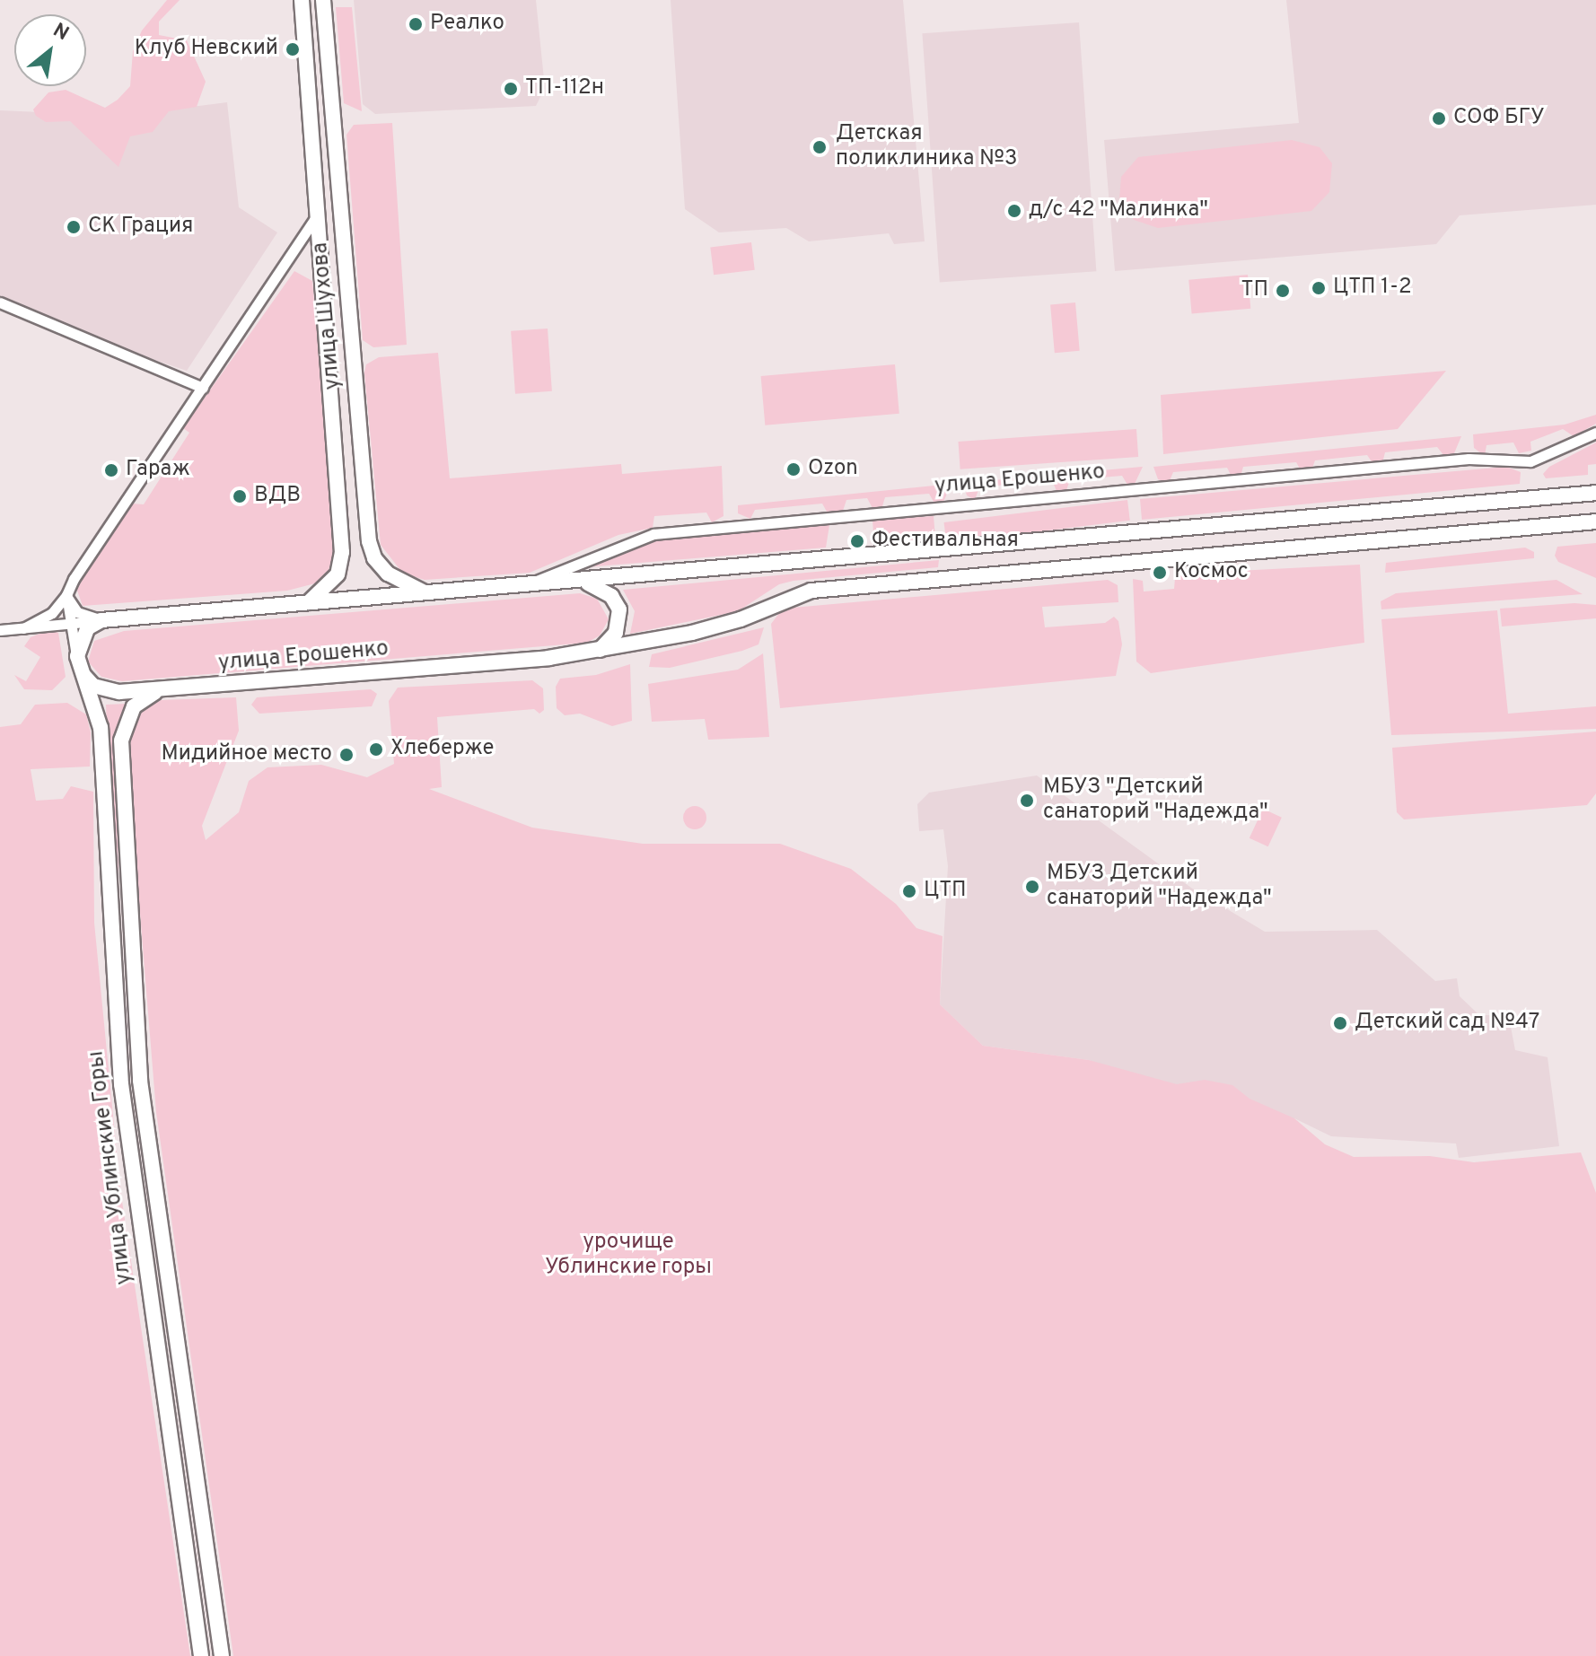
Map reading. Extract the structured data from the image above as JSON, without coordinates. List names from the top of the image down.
{
  "streets": {
    "main road": ["улица Шухова", "улица Ерошенко", "улица Ублинские Горы"]
  },
  "crossings": [
    ["улица Шухова", "улица Ерошенко"],
    ["улица Ерошенко", "улица Ублинские Горы"]
  ],
  "parks": ["урочище Ублинские горы"],
  "places": [
    "Реалко",
    "Клуб Невский",
    "ТП-112н",
    "СОФ БГУ",
    "Детская поликлиника №3",
    "д/с 42 \"Малинка\"",
    "СК Грация",
    "ЦТП 1-2",
    "ТП",
    "Ozon",
    "Гараж",
    "ВДВ",
    "Фестивальная",
    "Космос",
    "Хлеберже",
    "Мидийное место",
    "МБУЗ \"Детский санаторий \"Надежда\"",
    "МБУЗ Детский санаторий \"Надежда\"",
    "ЦТП",
    "Детский сад №47"
  ],
  "north": "top right"
}
